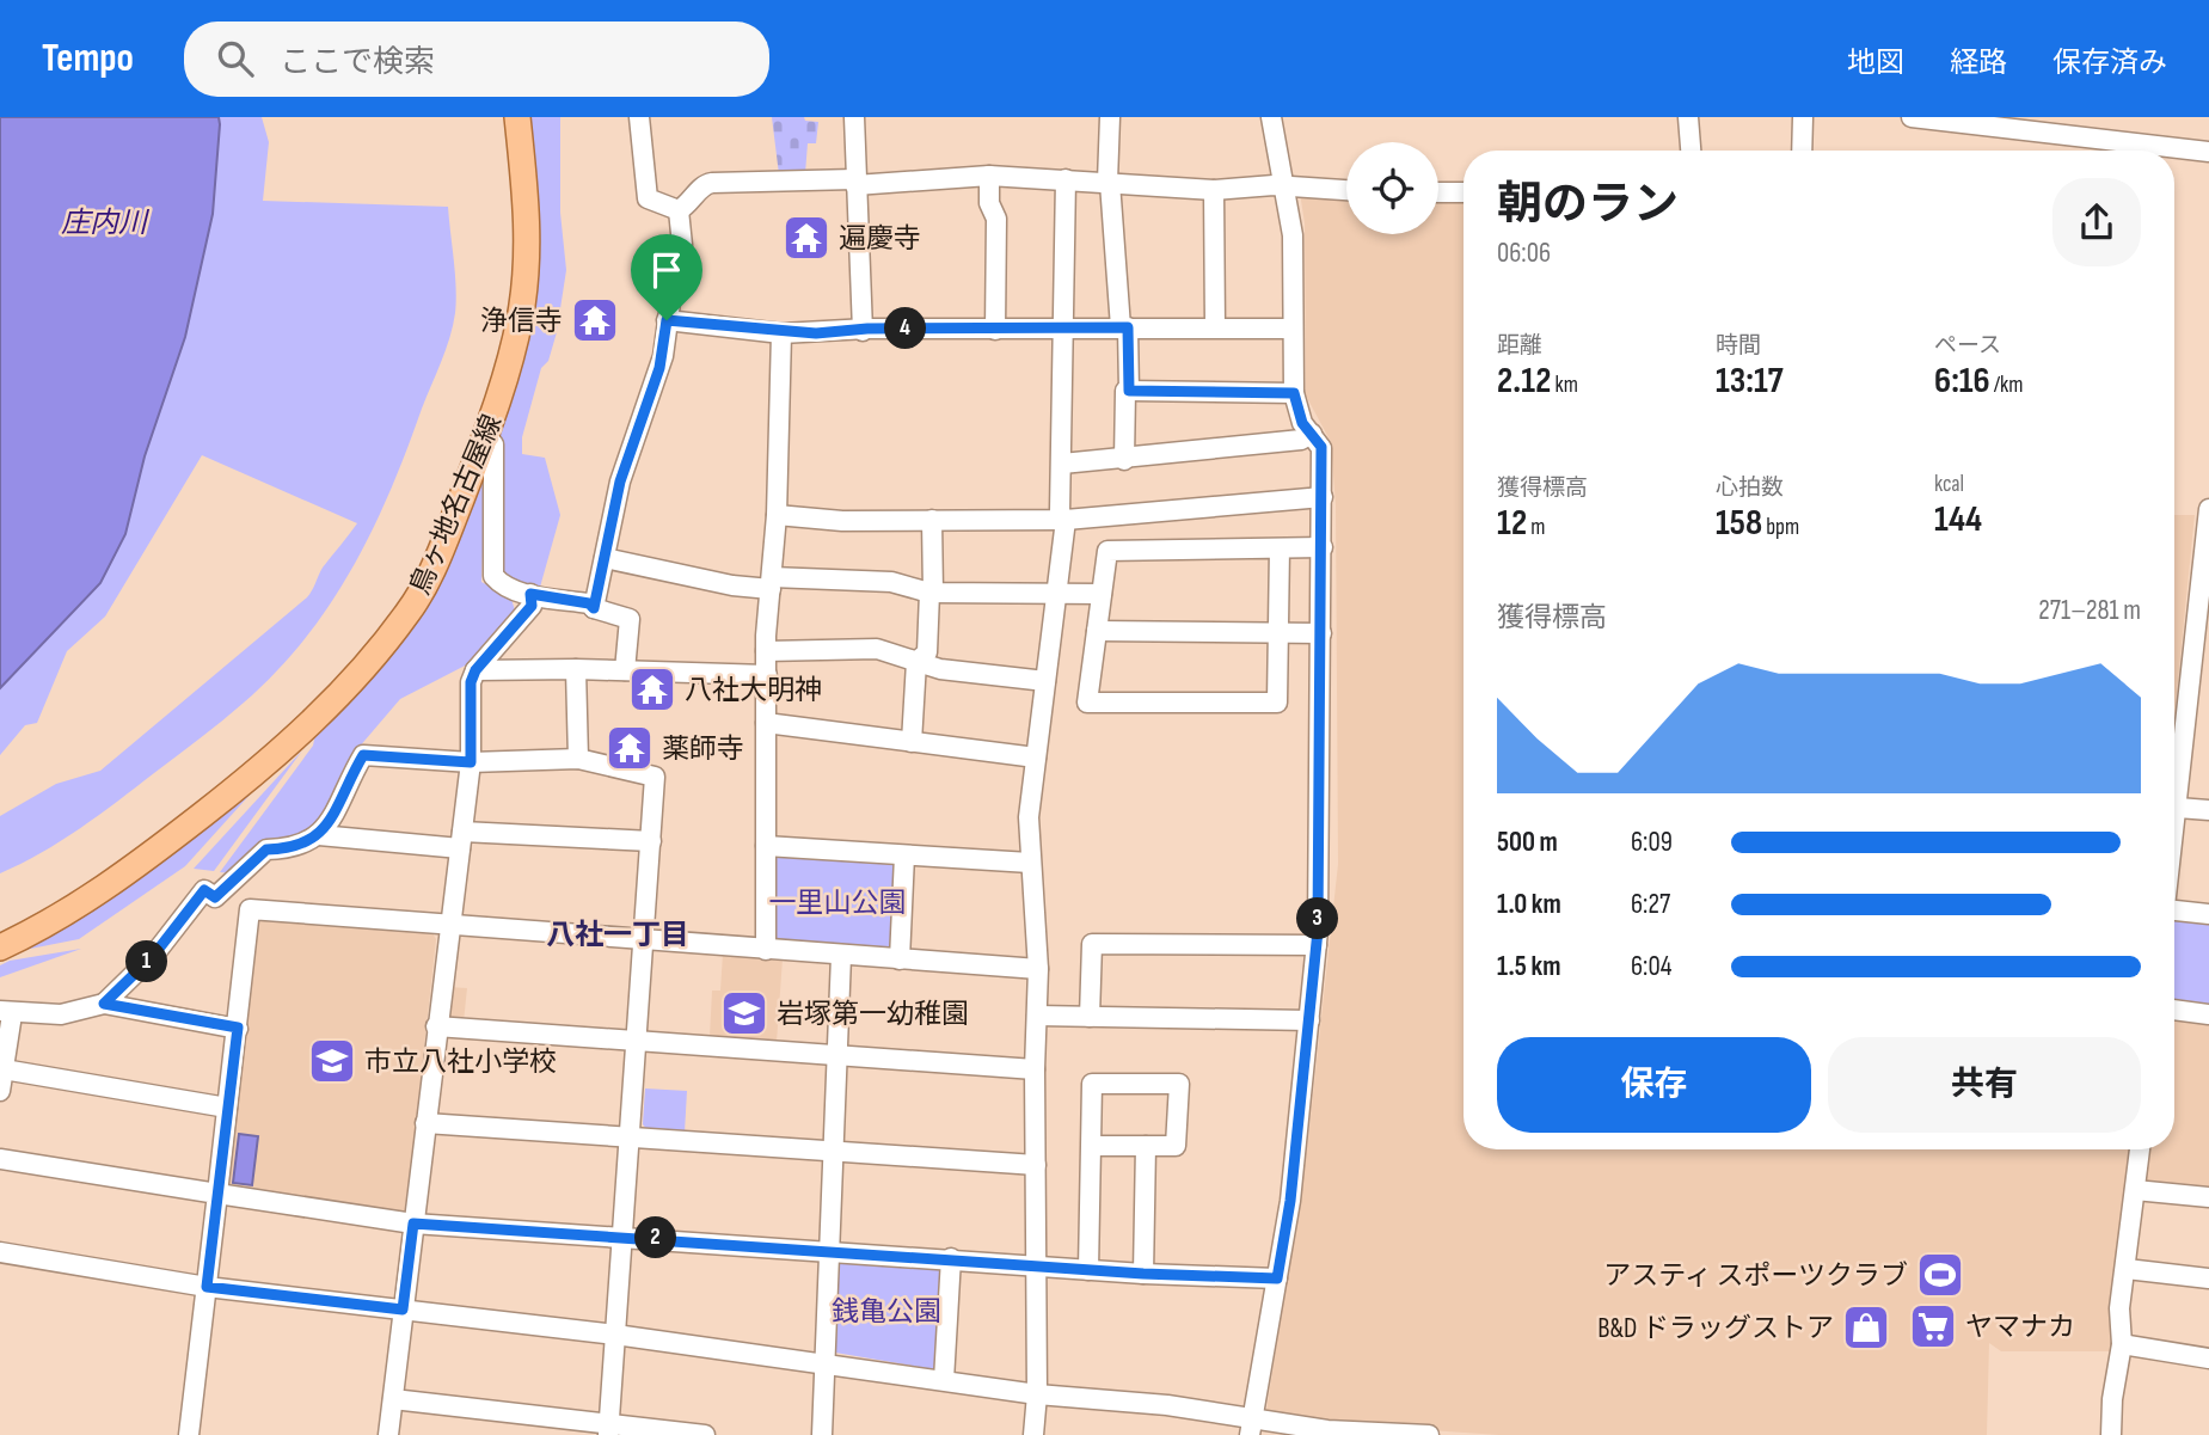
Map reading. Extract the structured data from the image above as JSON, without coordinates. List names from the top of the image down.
{
  "streets": {
    "main road": ["鳥ヶ地名古屋線"]
  },
  "districts": ["八社一丁目"],
  "water": ["庄内川"],
  "parks": ["一里山公園", "銭亀公園"],
  "places": {
    "temple": [
      "遍慶寺",
      "浄信寺",
      "八社大明神",
      "薬師寺"
    ],
    "school or university": ["岩塚第一幼稚園", "市立八社小学校"],
    "sports": ["アスティ スポーツクラブ"],
    "supermarket": ["ヤマナカ"],
    "shop": ["B&D ドラッグストア"]
  },
  "page": {
    "header": "Tempo",
    "search": "ここで検索",
    "nav": ["地図", "経路", "保存済み"],
    "heading": ["朝のラン", "06:06"],
    "stats": [
      ["距離", "2.12 km"],
      ["時間", "13:17"],
      ["ペース", "6:16 /km"],
      ["獲得標高", "12 m"],
      ["心拍数", "158 bpm"],
      ["kcal", "144"]
    ],
    "pins": [
      "4",
      "3",
      "1",
      "2"
    ],
    "chart": ["獲得標高", "271–281 m"],
    "list": [
      {
        "name": "500 m",
        "note": "6:09"
      },
      {
        "name": "1.0 km",
        "note": "6:27"
      },
      {
        "name": "1.5 km",
        "note": "6:04"
      }
    ],
    "buttons": ["保存", "共有"]
  }
}
